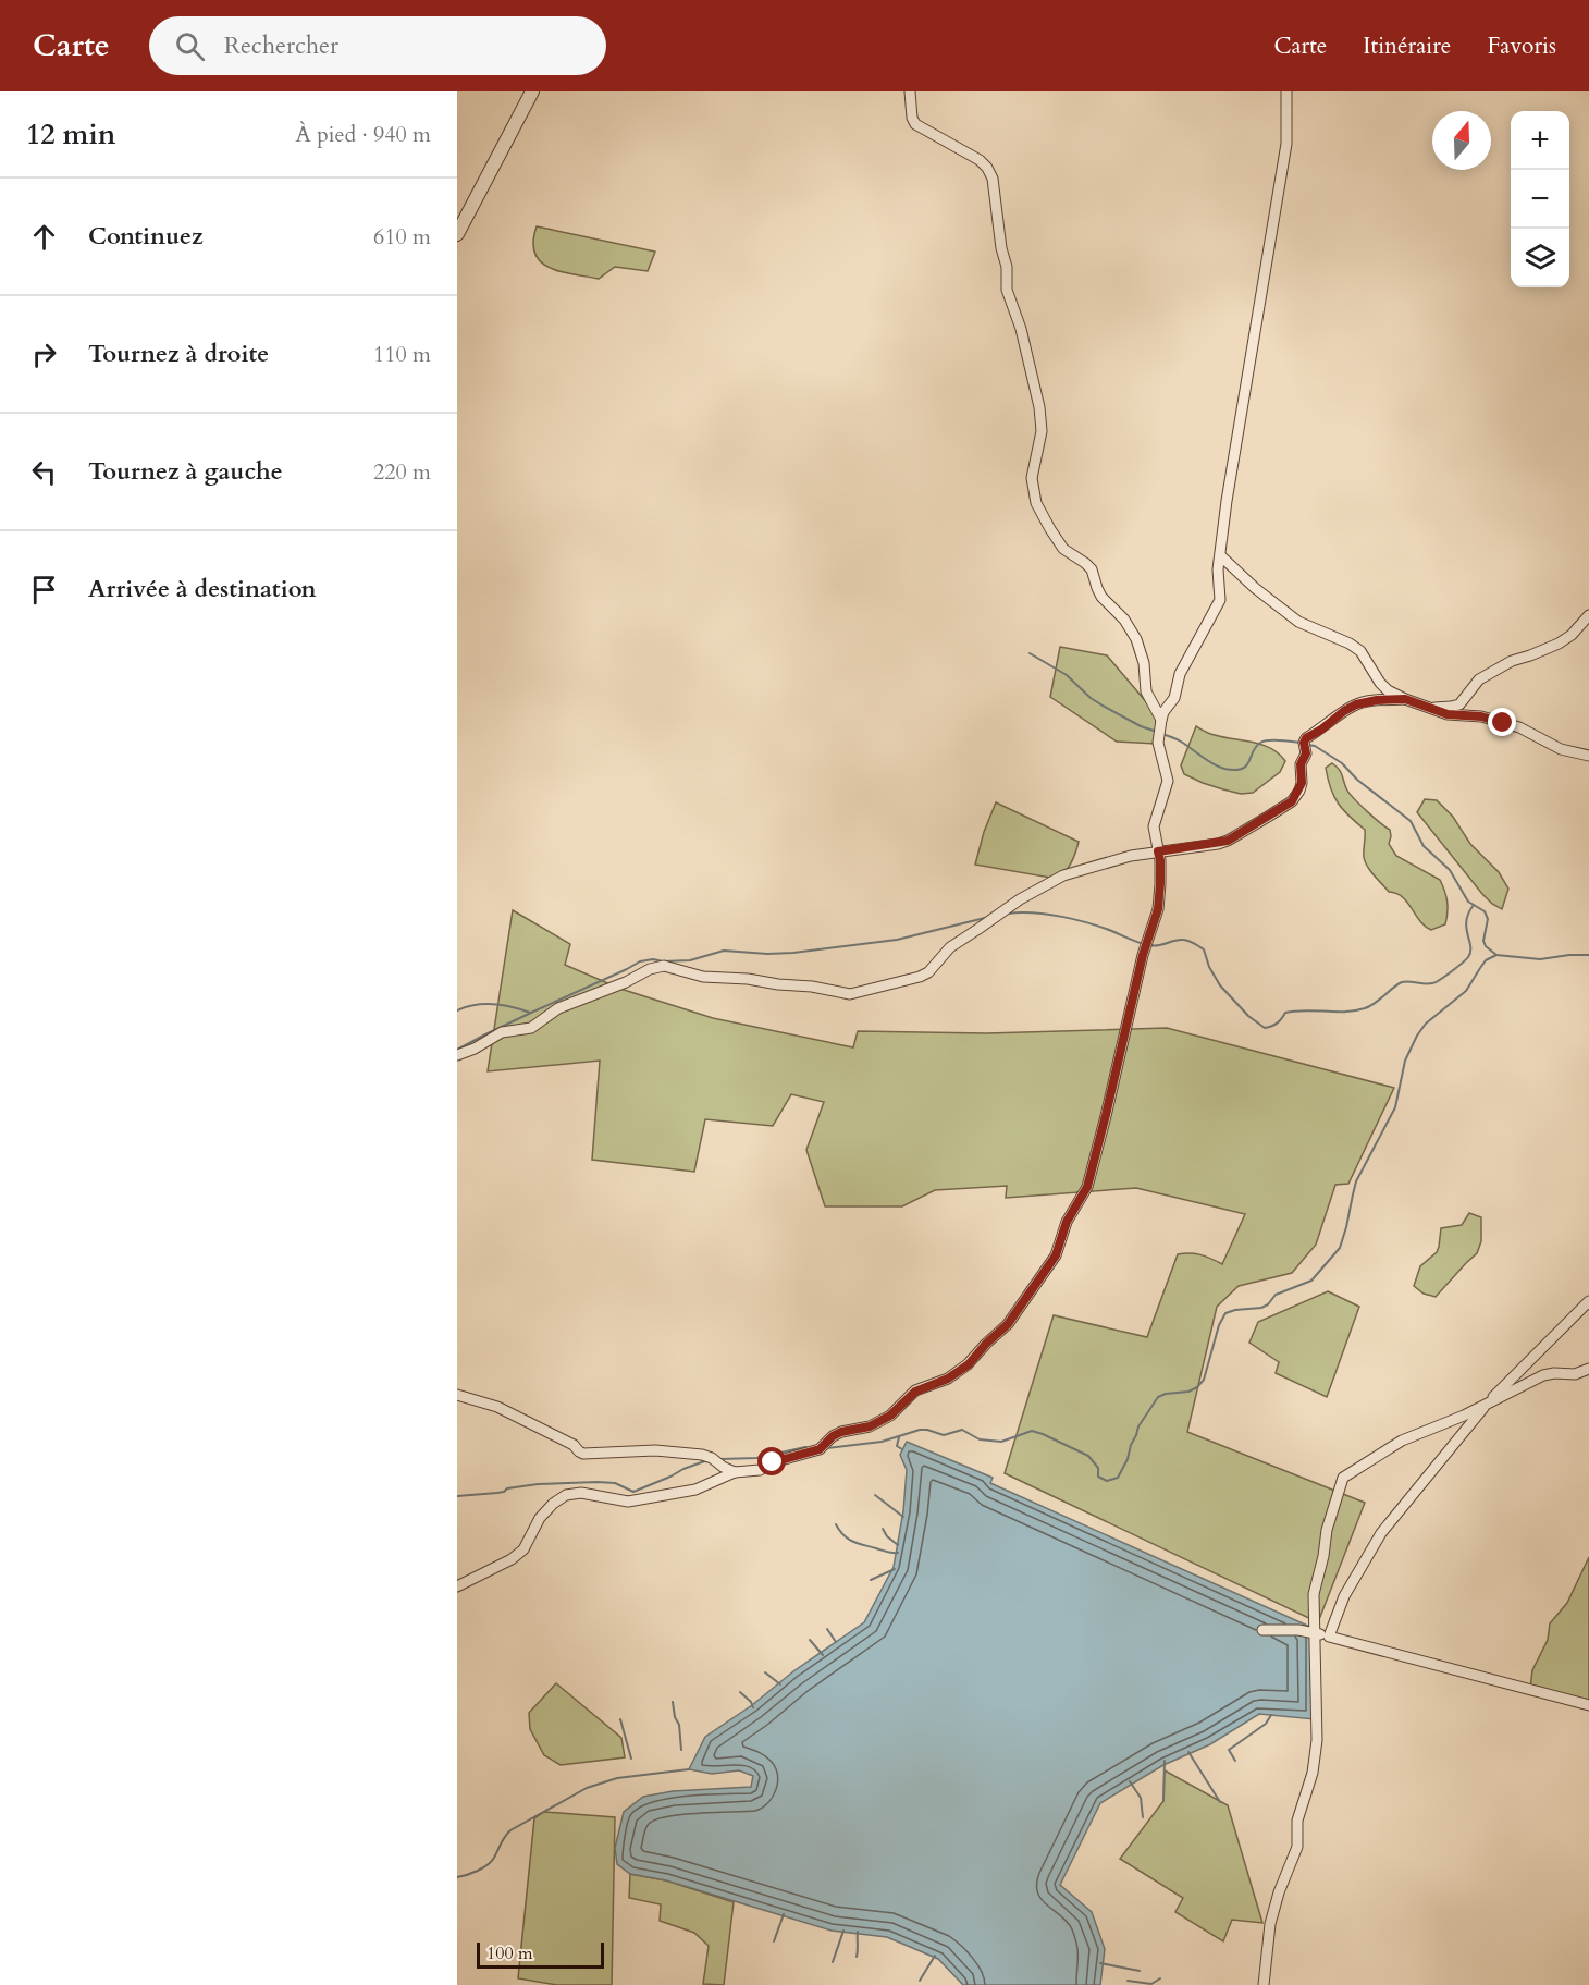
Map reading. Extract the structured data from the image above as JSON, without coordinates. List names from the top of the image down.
{
  "scale_bar": "100 m",
  "north": "top",
  "page": {
    "header": "Carte",
    "search": "Rechercher",
    "nav": ["Carte", "Itinéraire", "Favoris"],
    "heading": ["12 min", "À pied · 940 m"],
    "map_buttons": ["+", "−"],
    "list": [
      ["Continuez", "610 m"],
      ["Tournez à droite", "110 m"],
      ["Tournez à gauche", "220 m"],
      "Arrivée à destination"
    ],
    "scale": "100 m"
  }
}
